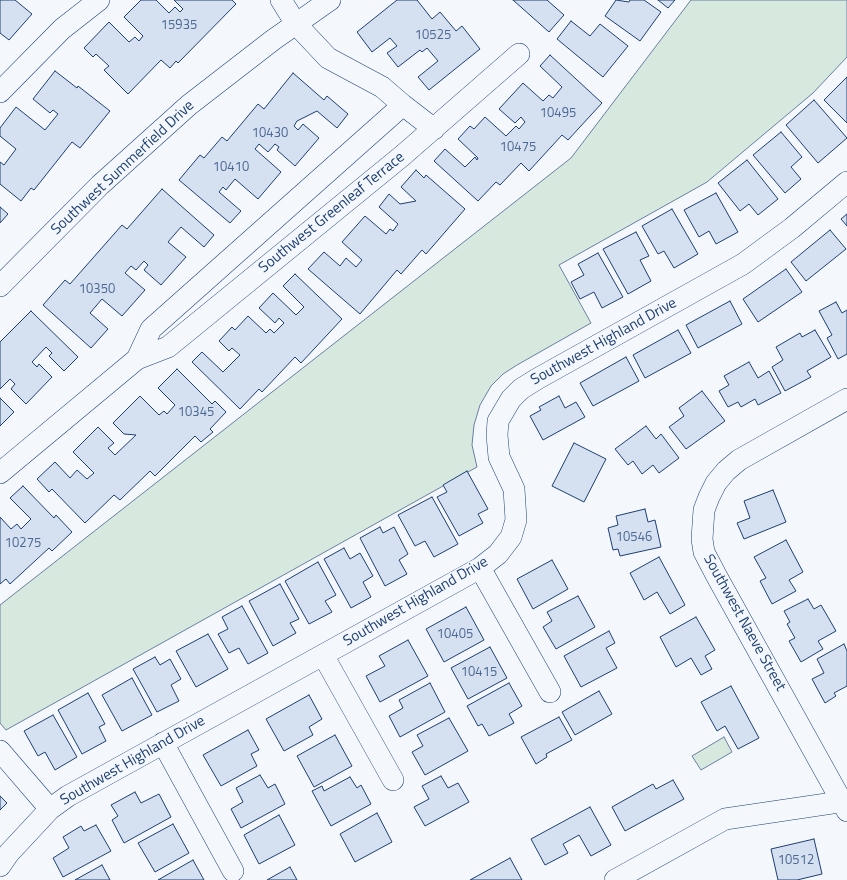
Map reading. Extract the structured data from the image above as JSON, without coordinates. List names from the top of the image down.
{
  "streets": {
    "street": [
      "Southwest Summerfield Drive",
      "Southwest Greenleaf Terrace",
      "Southwest Highland Drive",
      "Southwest Naeve Street"
    ]
  },
  "house_numbers": [
    "15935",
    "10525",
    "10495",
    "10430",
    "10475",
    "10410",
    "10350",
    "10345",
    "10546",
    "10275",
    "10405",
    "10415",
    "10512"
  ]
}
